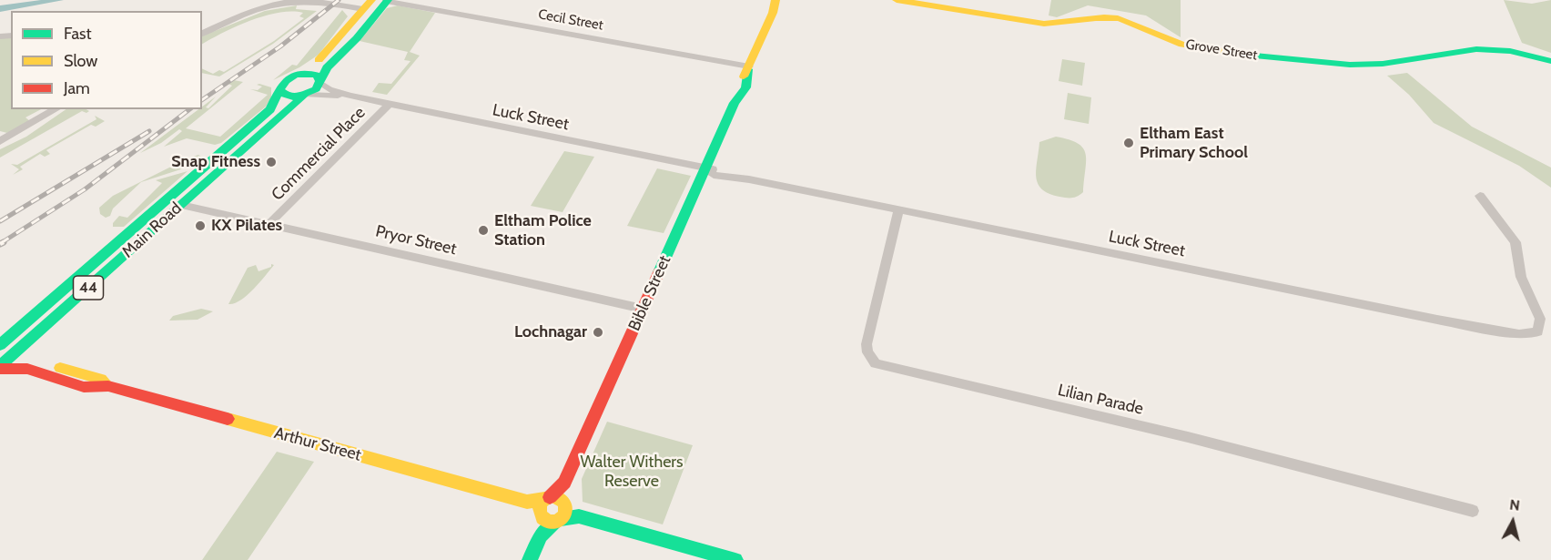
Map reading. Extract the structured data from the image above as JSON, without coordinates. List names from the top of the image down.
{
  "streets": {
    "street": [
      "Cecil Street",
      "Grove Street",
      "Luck Street",
      "Commercial Place",
      "Main Road",
      "Pryor Street",
      "44",
      "Bible Street",
      "Lilian Parade",
      "Arthur Street"
    ]
  },
  "crossings": [
    ["Cecil Street", "44"],
    ["Cecil Street", "Bible Street"],
    ["Luck Street", "Commercial Place"],
    ["Luck Street", "Main Road"],
    ["Luck Street", "44"],
    ["Luck Street", "Bible Street"],
    ["Luck Street", "Lilian Parade"],
    ["Commercial Place", "Pryor Street"],
    ["Main Road", "Pryor Street"],
    ["Main Road", "44"],
    ["Main Road", "Arthur Street"],
    ["Pryor Street", "Bible Street"],
    ["Bible Street", "Arthur Street"]
  ],
  "parks": ["Walter Withers Reserve"],
  "places": [
    "Eltham East Primary School",
    "Snap Fitness",
    "KX Pilates",
    "Eltham Police Station",
    "Lochnagar"
  ],
  "legend": ["Fast", "Slow", "Jam"],
  "north": "top"
}
